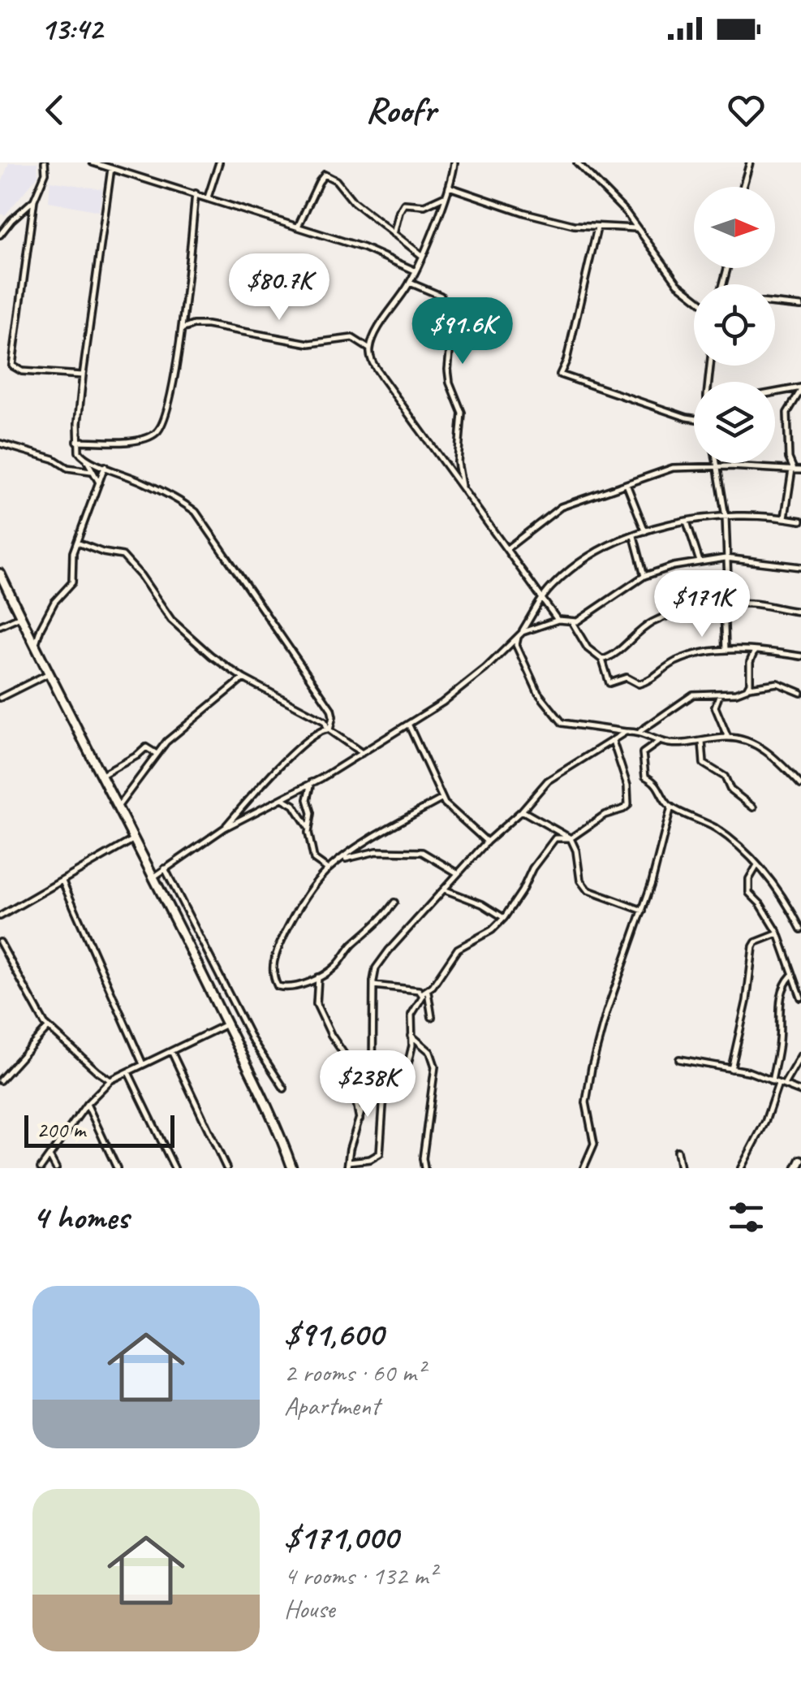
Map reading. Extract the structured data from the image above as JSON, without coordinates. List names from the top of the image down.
{
  "scale_bar": "200 m",
  "north": "right",
  "page": {
    "status": "13:42",
    "header": "Roofr",
    "price": [
      "$80.7K",
      "$91.6K",
      "$171K",
      "$238K"
    ],
    "scale": "200 m",
    "heading": "4 homes",
    "list": [
      {
        "name": "$91,600",
        "note": "2 rooms · 60 m² · Apartment"
      },
      {
        "name": "$171,000",
        "note": "4 rooms · 132 m² · House"
      }
    ]
  }
}
